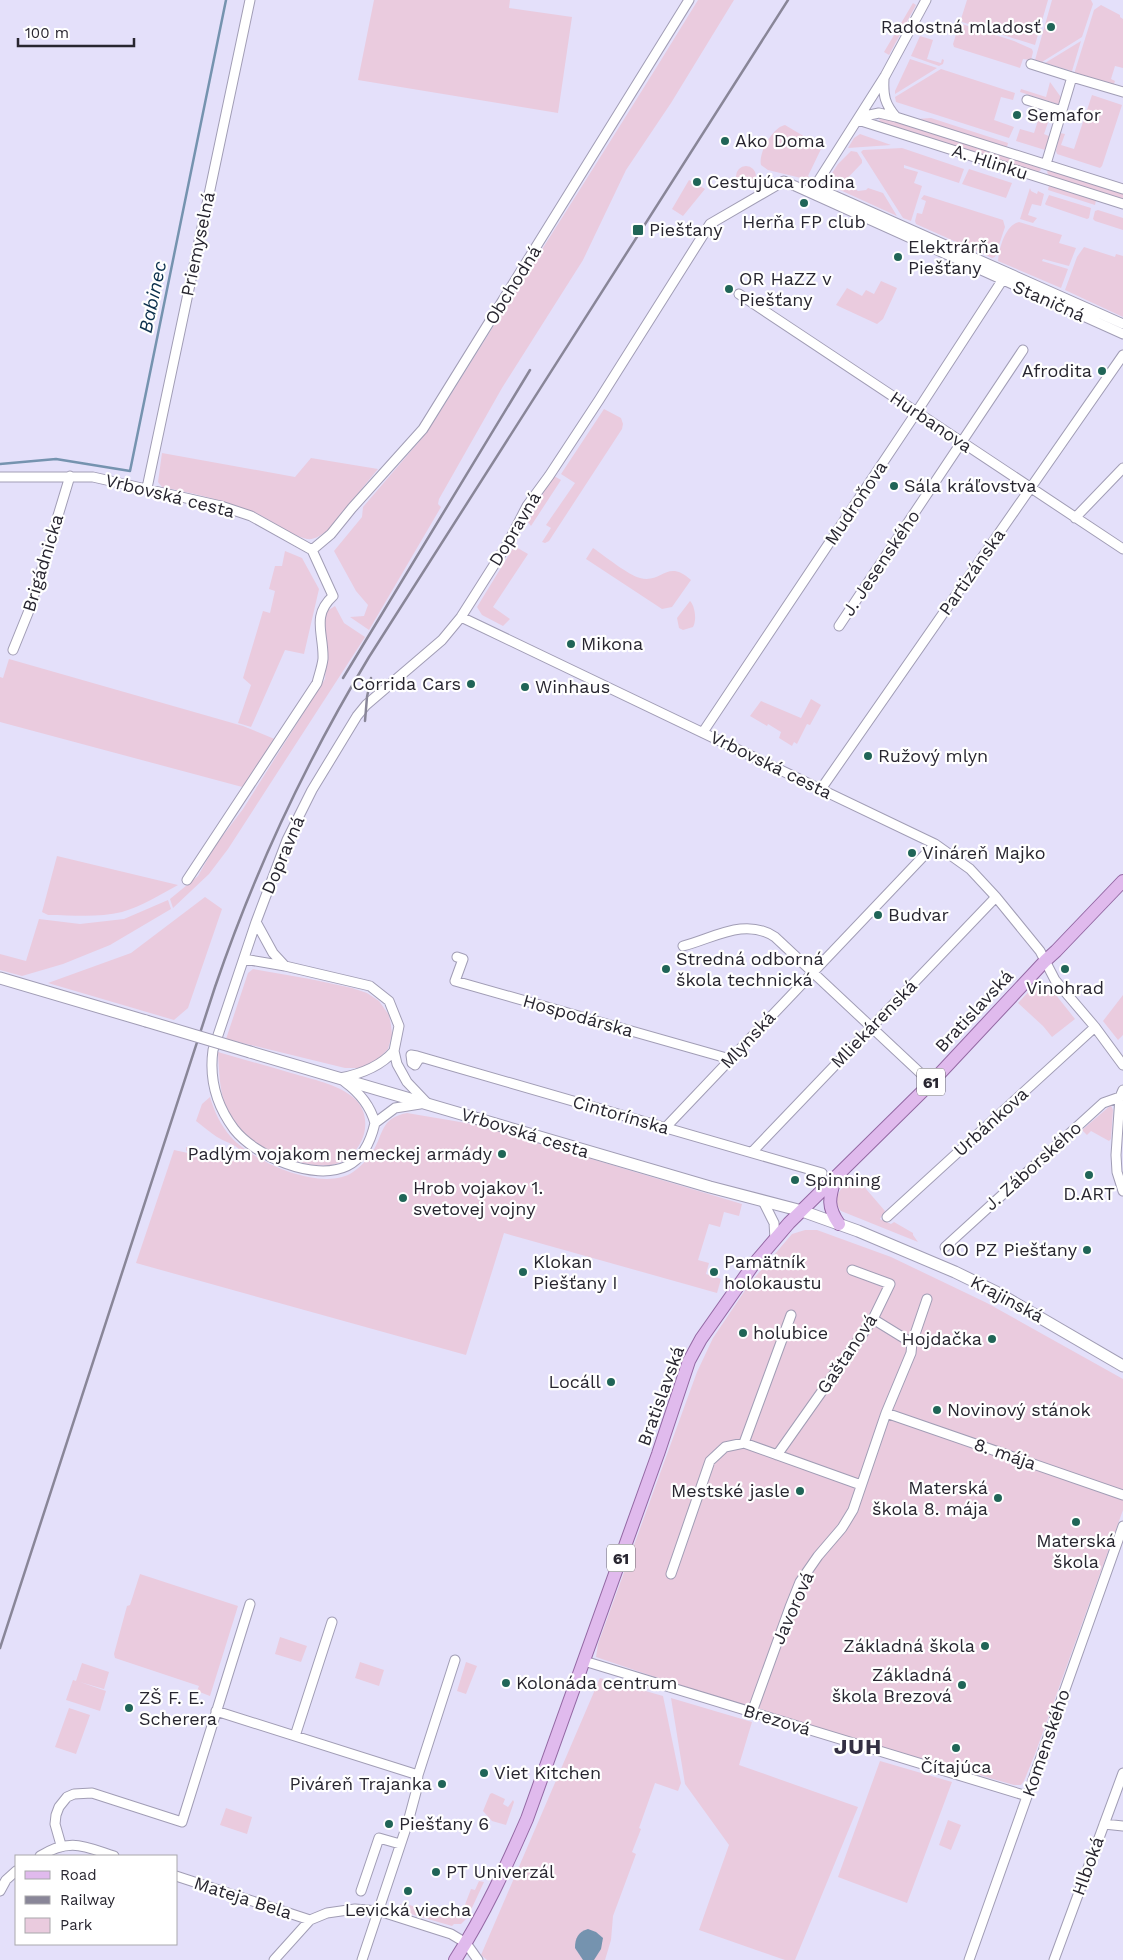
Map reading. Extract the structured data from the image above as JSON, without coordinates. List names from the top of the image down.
{
  "streets": {
    "main road": [
      "Vrbovská cesta",
      "Bratislavská",
      "61",
      "Krajinská"
    ],
    "street": [
      "A. Hlinku",
      "Priemyselná",
      "Obchodná",
      "Staničná",
      "Hurbanova",
      "Mudroňova",
      "Dopravná",
      "Brigádnicka",
      "J. Jesenského",
      "Partizánska",
      "Hospodárska",
      "Mliekárenská",
      "Mlynská",
      "Cintorínska",
      "Urbánkova",
      "J. Záborského",
      "Gaštanová",
      "8. mája",
      "Javorová",
      "Brezová",
      "Komenského",
      "Hlboká",
      "Mateja Bela"
    ]
  },
  "crossings": [
    ["Priemyselná", "Vrbovská cesta"],
    ["Obchodná", "Vrbovská cesta"],
    ["Staničná", "Mudroňova"],
    ["Staničná", "Dopravná"],
    ["Hurbanova", "Mudroňova"],
    ["Hurbanova", "J. Jesenského"],
    ["Hurbanova", "Partizánska"],
    ["Vrbovská cesta", "Mudroňova"],
    ["Vrbovská cesta", "Dopravná"],
    ["Vrbovská cesta", "Brigádnicka"],
    ["Vrbovská cesta", "Partizánska"],
    ["Vrbovská cesta", "Bratislavská"],
    ["Vrbovská cesta", "Mliekárenská"],
    ["Vrbovská cesta", "Mlynská"],
    ["Vrbovská cesta", "Urbánkova"],
    ["Vrbovská cesta", "Krajinská"],
    ["Bratislavská", "Krajinská"],
    ["Bratislavská", "Brezová"],
    ["Hospodárska", "Mlynská"],
    ["Mliekárenská", "Cintorínska"],
    ["Mlynská", "Cintorínska"],
    ["8. mája", "Javorová"],
    ["Javorová", "Brezová"],
    ["Brezová", "Komenského"]
  ],
  "districts": ["JUH"],
  "water": ["Babinec"],
  "places": {
    "other": [
      "Radostná mladosť",
      "Semafor",
      "Ako Doma",
      "Cestujúca rodina",
      "Herňa FP club",
      "Elektrárňa Piešťany",
      "OR HaZZ v Piešťany",
      "Afrodita",
      "Sála kráľovstva",
      "Mikona",
      "Corrida Cars",
      "Winhaus",
      "Ružový mlyn",
      "Vináreň Majko",
      "Budvar",
      "Stredná odborná škola technická",
      "Vinohrad",
      "Padlým vojakom nemeckej armády",
      "D.ART",
      "Spinning",
      "Hrob vojakov 1. svetovej vojny",
      "OO PZ Piešťany",
      "Klokan Piešťany I",
      "Pamätník holokaustu",
      "holubice",
      "Hojdačka",
      "Locáll",
      "Novinový stánok",
      "Mestské jasle",
      "Materská škola 8. mája",
      "Materská škola",
      "Základná škola",
      "Kolonáda centrum",
      "Základná škola Brezová",
      "ZŠ F. E. Scherera",
      "Čítajúca",
      "Viet Kitchen",
      "Piváreň Trajanka",
      "Piešťany 6",
      "PT Univerzál",
      "Levická viecha"
    ],
    "transit": ["Piešťany"]
  },
  "legend": ["Road", "Railway", "Park"],
  "scale_bar": "100 m"
}
